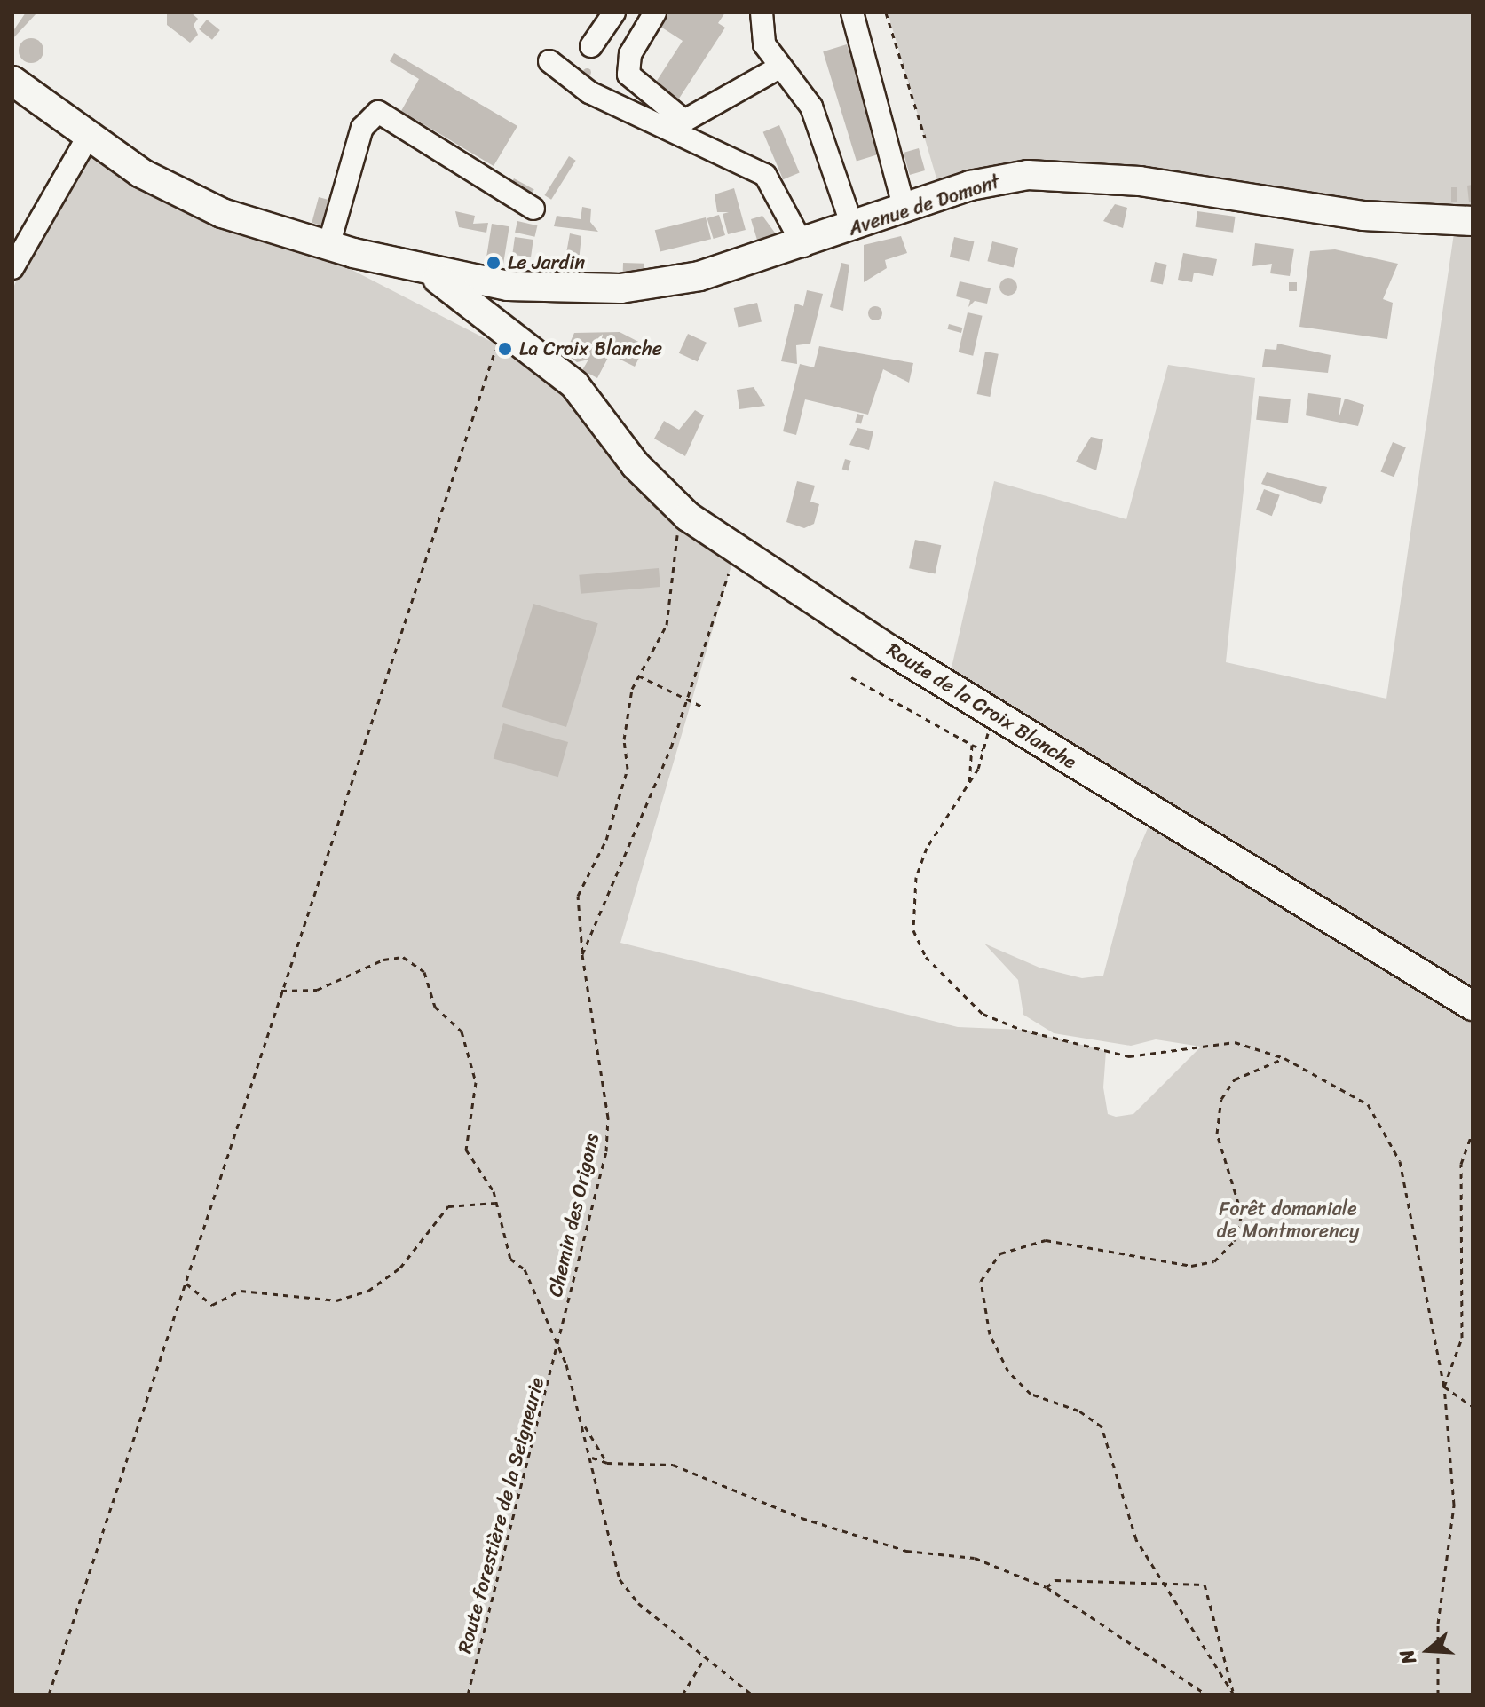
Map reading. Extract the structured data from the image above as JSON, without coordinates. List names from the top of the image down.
{
  "streets": {
    "main road": ["Avenue de Domont", "Route de la Croix Blanche"],
    "path": ["Chemin des Origons", "Route forestière de la Seigneurie"]
  },
  "crossings": [
    ["Route de la Croix Blanche", "Chemin des Origons"],
    ["Chemin des Origons", "Route forestière de la Seigneurie"]
  ],
  "parks": ["Forêt domaniale de Montmorency"],
  "places": ["Le Jardin", "La Croix Blanche"],
  "north": "left"
}
